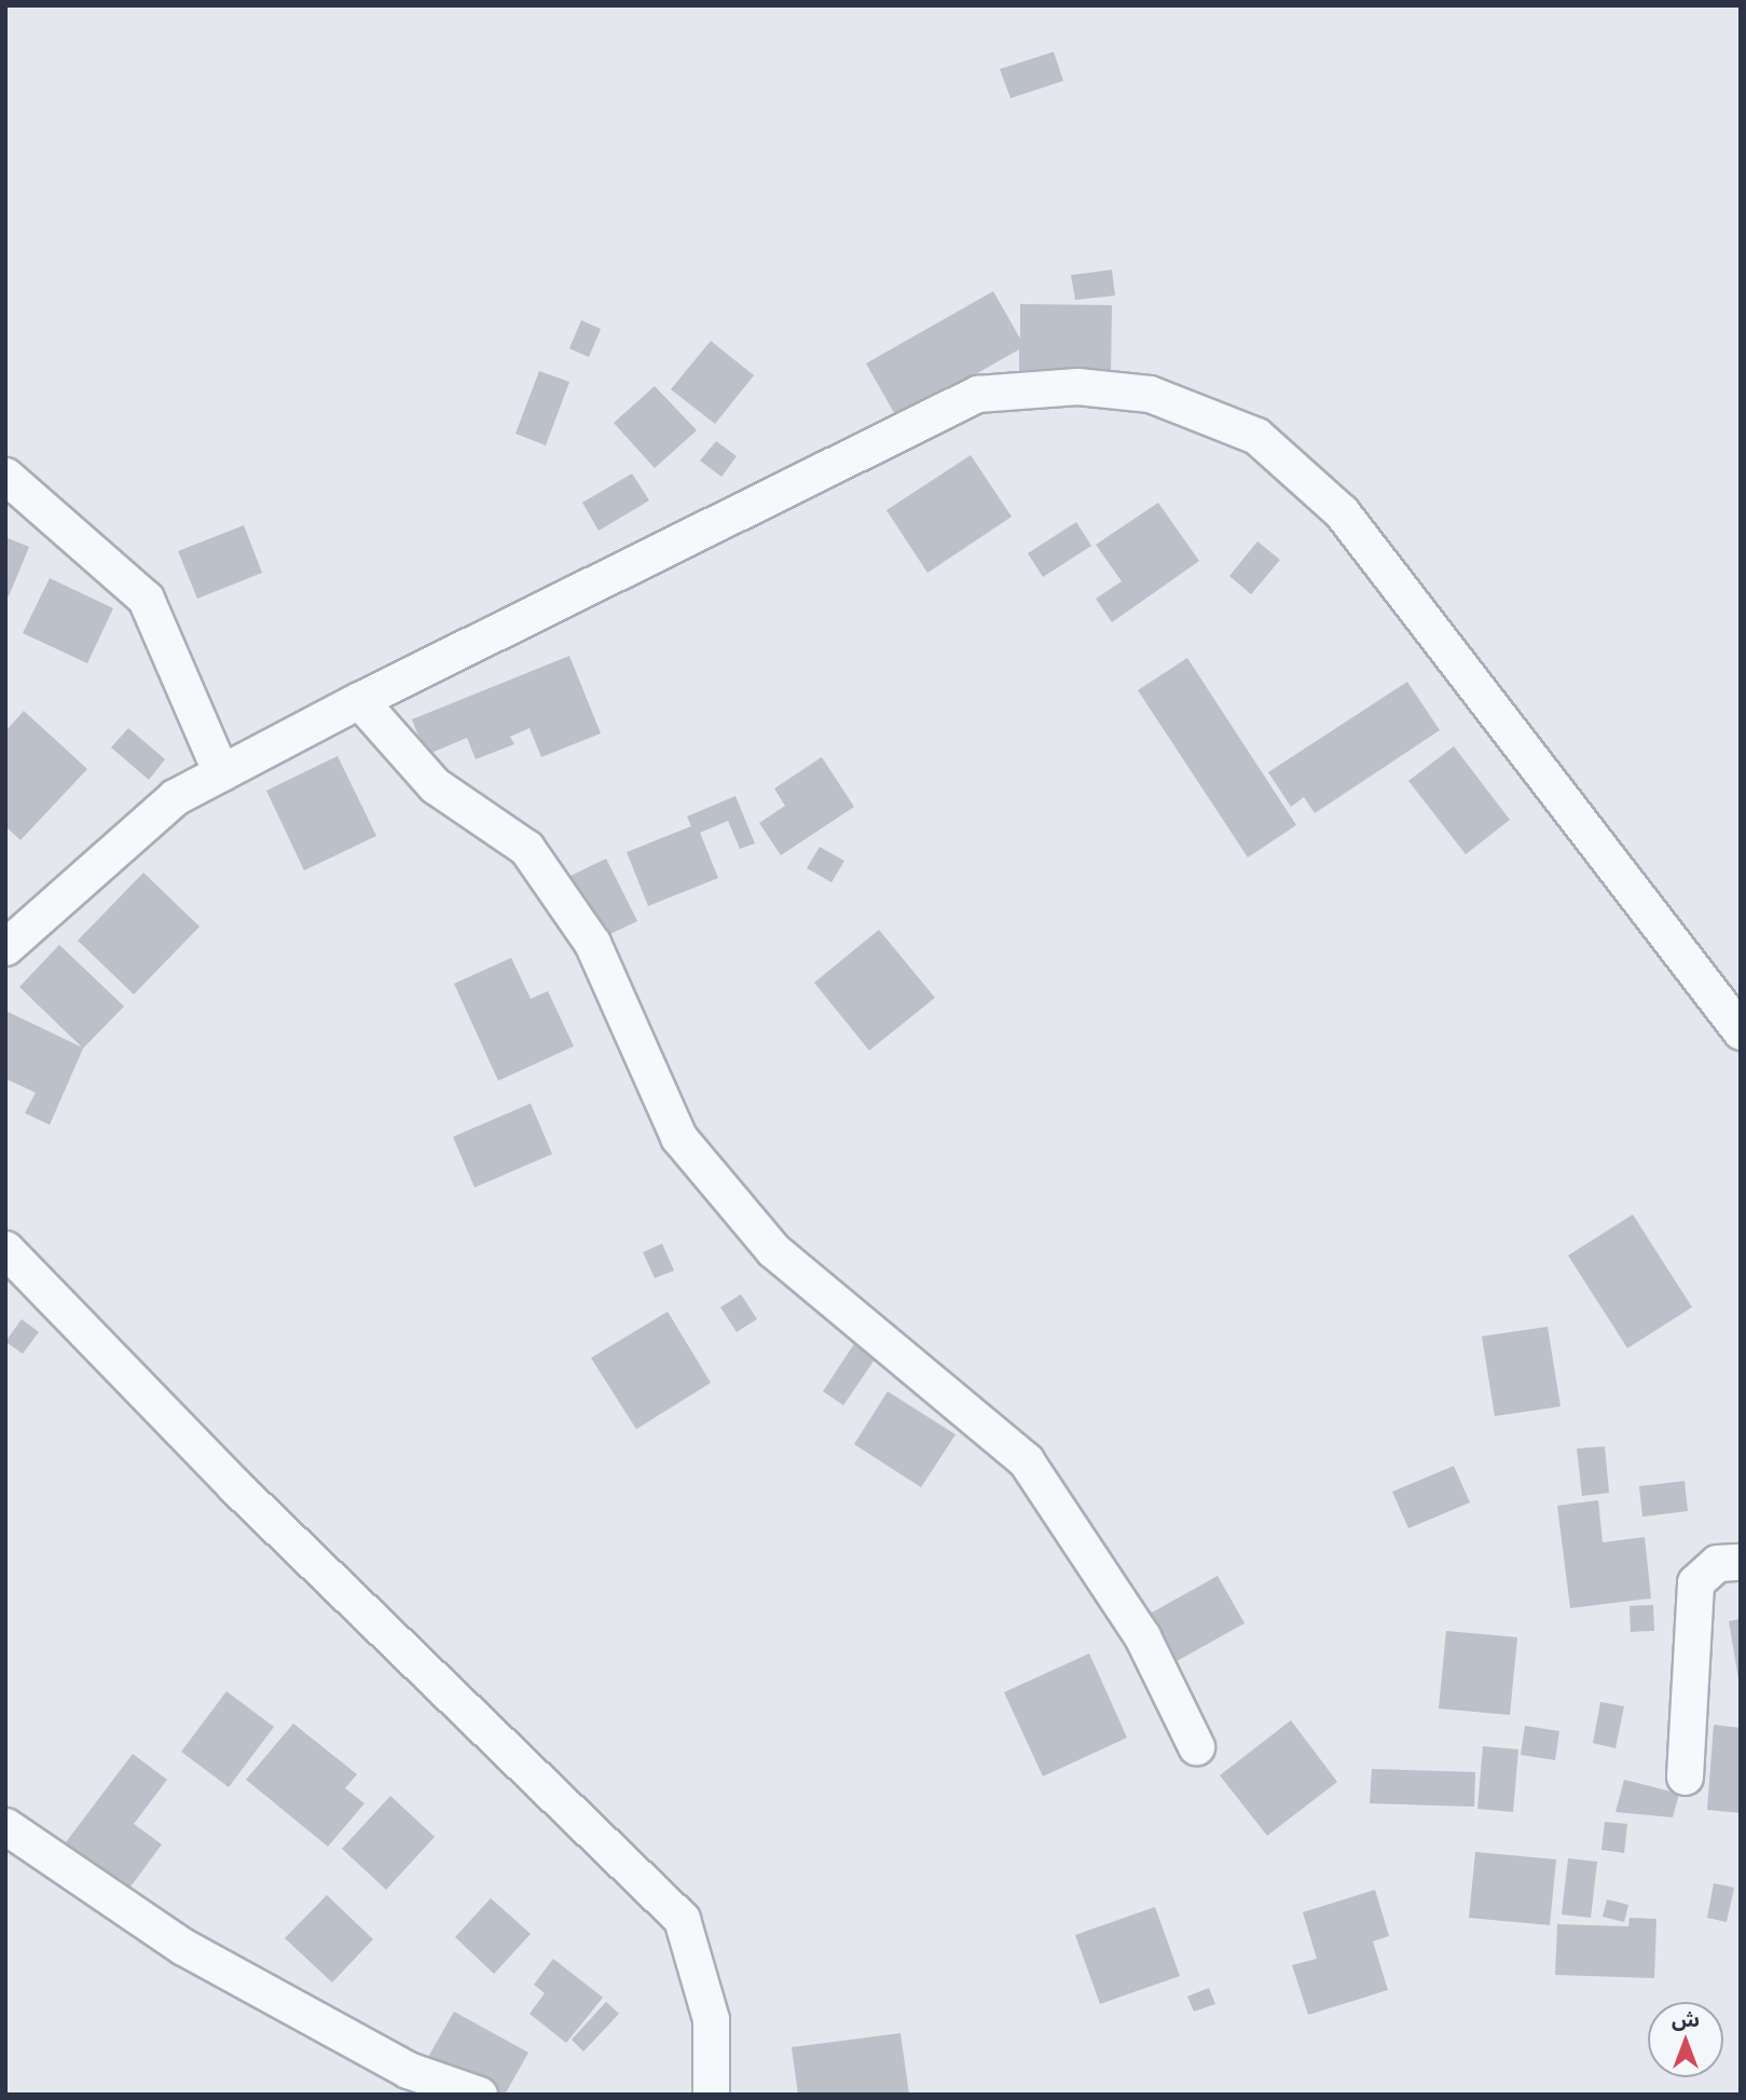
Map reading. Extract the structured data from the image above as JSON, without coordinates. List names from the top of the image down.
{
  "north": "top"
}
